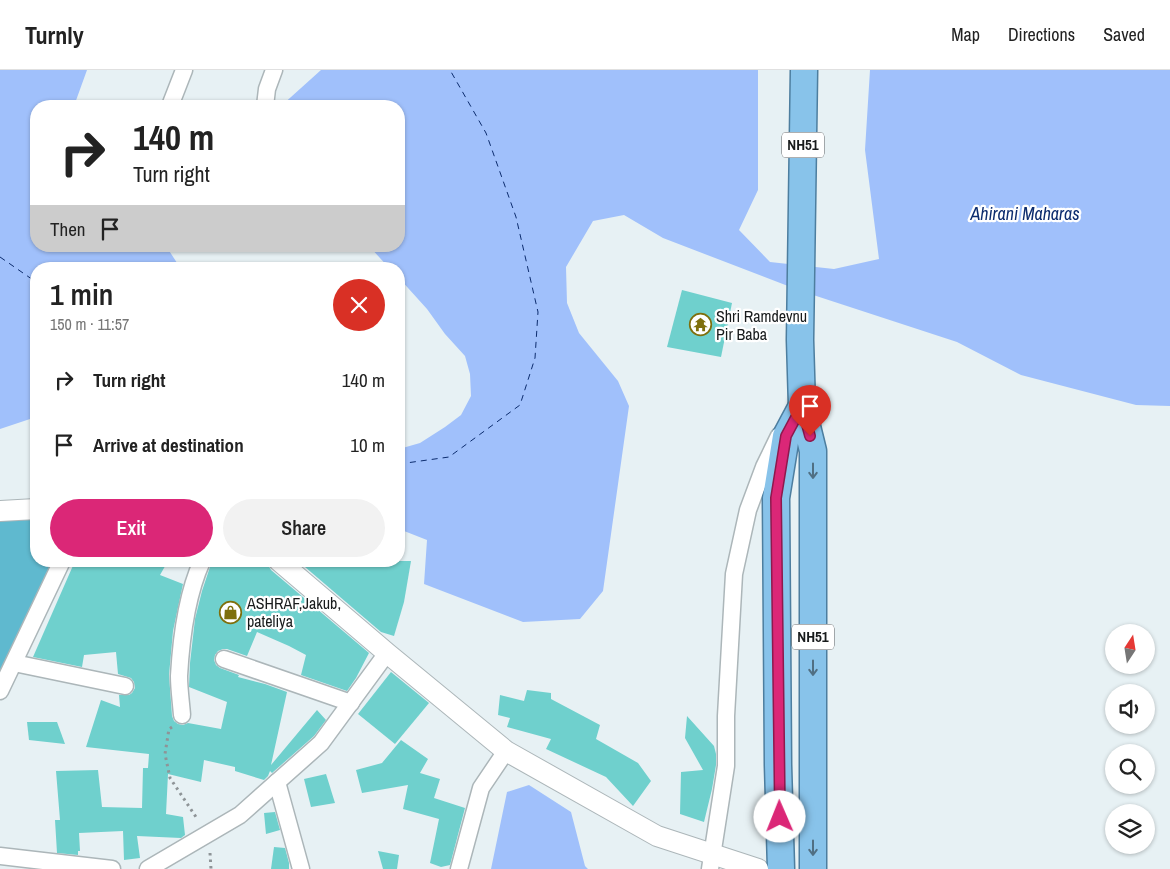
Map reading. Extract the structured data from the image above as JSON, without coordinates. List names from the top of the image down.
{
  "streets": {
    "highway": ["NH51"]
  },
  "water": ["Ahirani Maharas"],
  "places": {
    "temple": ["Shri Ramdevnu Pir Baba"],
    "shop": ["ASHRAF,Jakub, pateliya"]
  },
  "north": "top",
  "page": {
    "header": "Turnly",
    "nav": ["Map", "Directions", "Saved"],
    "turn": ["140 m", "Turn right"],
    "then": "Then",
    "heading": ["1 min", "150 m · 11:57"],
    "list": [
      {
        "name": "Turn right",
        "value": "140 m"
      },
      {
        "name": "Arrive at destination",
        "value": "10 m"
      }
    ],
    "buttons": ["Exit", "Share"]
  }
}
